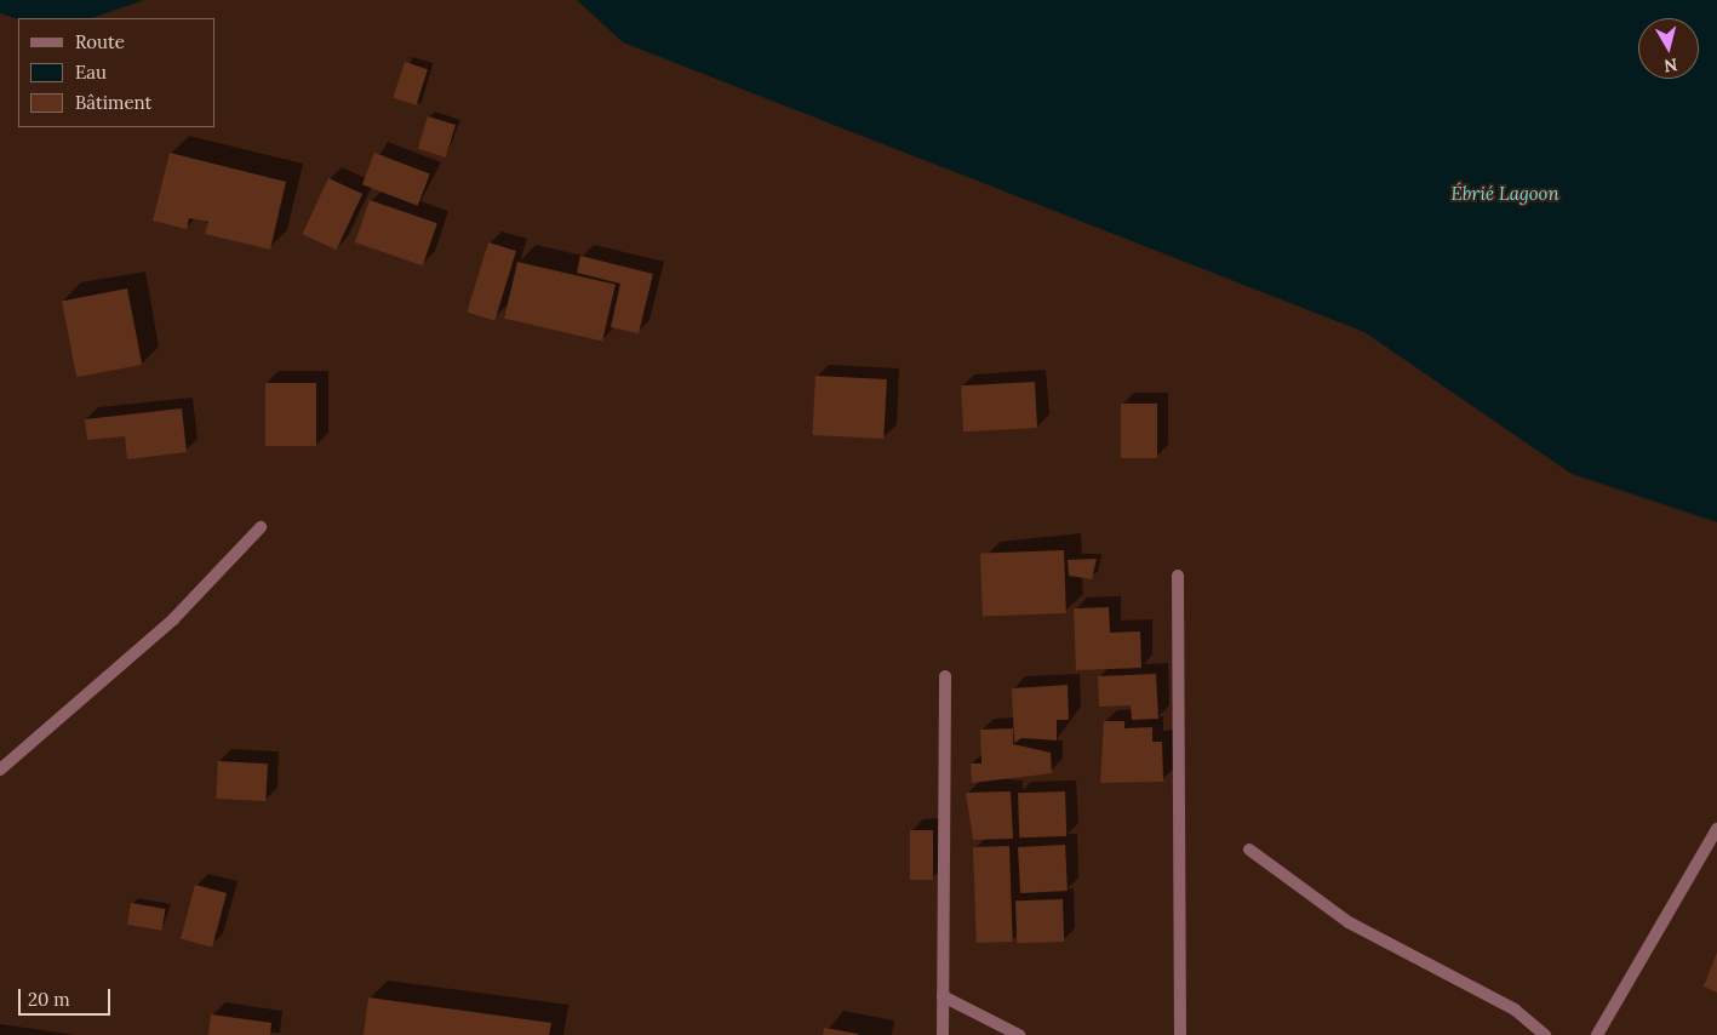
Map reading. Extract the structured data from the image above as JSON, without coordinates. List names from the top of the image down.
{
  "water": ["Ébrié Lagoon"],
  "legend": ["Route", "Eau", "Bâtiment"],
  "scale_bar": "20 m",
  "north": "bottom"
}
